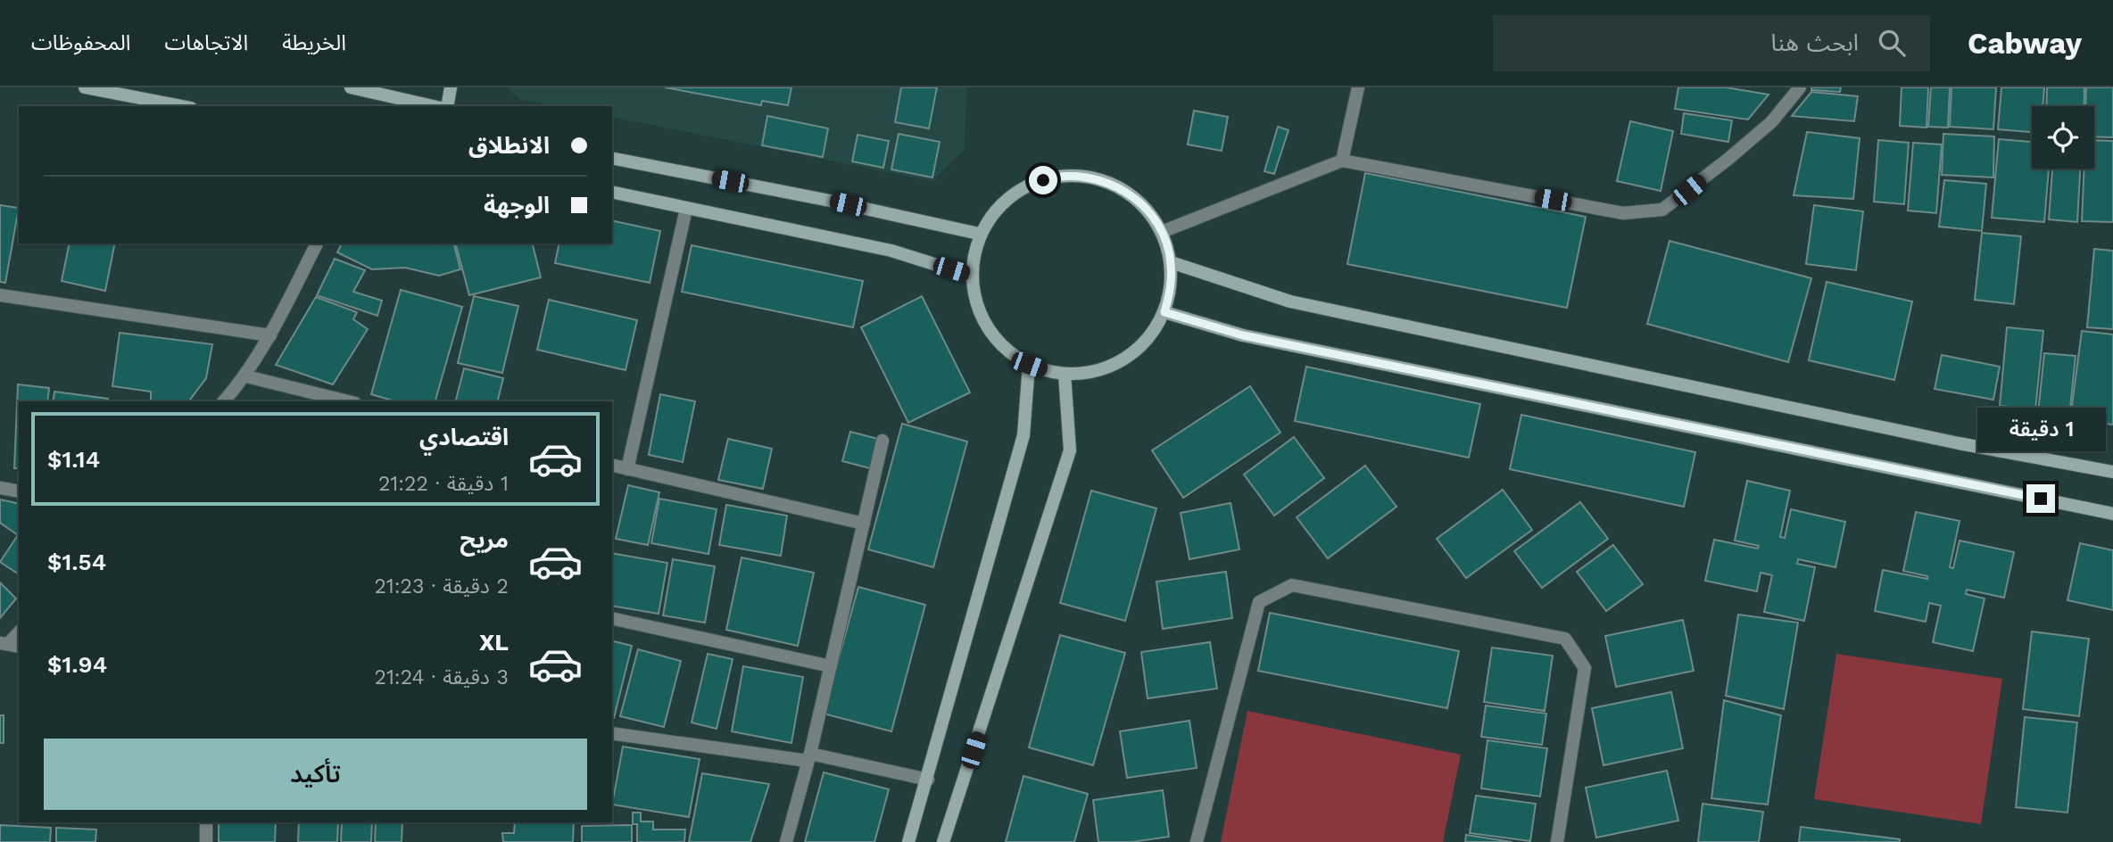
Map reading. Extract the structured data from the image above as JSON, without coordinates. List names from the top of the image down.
{
  "page": {
    "header": "Cabway",
    "search": "ابحث هنا",
    "nav": ["الخريطة", "الاتجاهات", "المحفوظات"],
    "banner": ["الانطلاق", "الوجهة"],
    "bubble": "1 دقيقة",
    "list": [
      {
        "name": "اقتصادي",
        "note": "1 دقيقة · 21:22",
        "value": "$1.14"
      },
      {
        "name": "مريح",
        "note": "2 دقيقة · 21:23",
        "value": "$1.54"
      },
      {
        "name": "XL",
        "note": "3 دقيقة · 21:24",
        "value": "$1.94"
      }
    ],
    "buttons": "تأكيد"
  }
}
